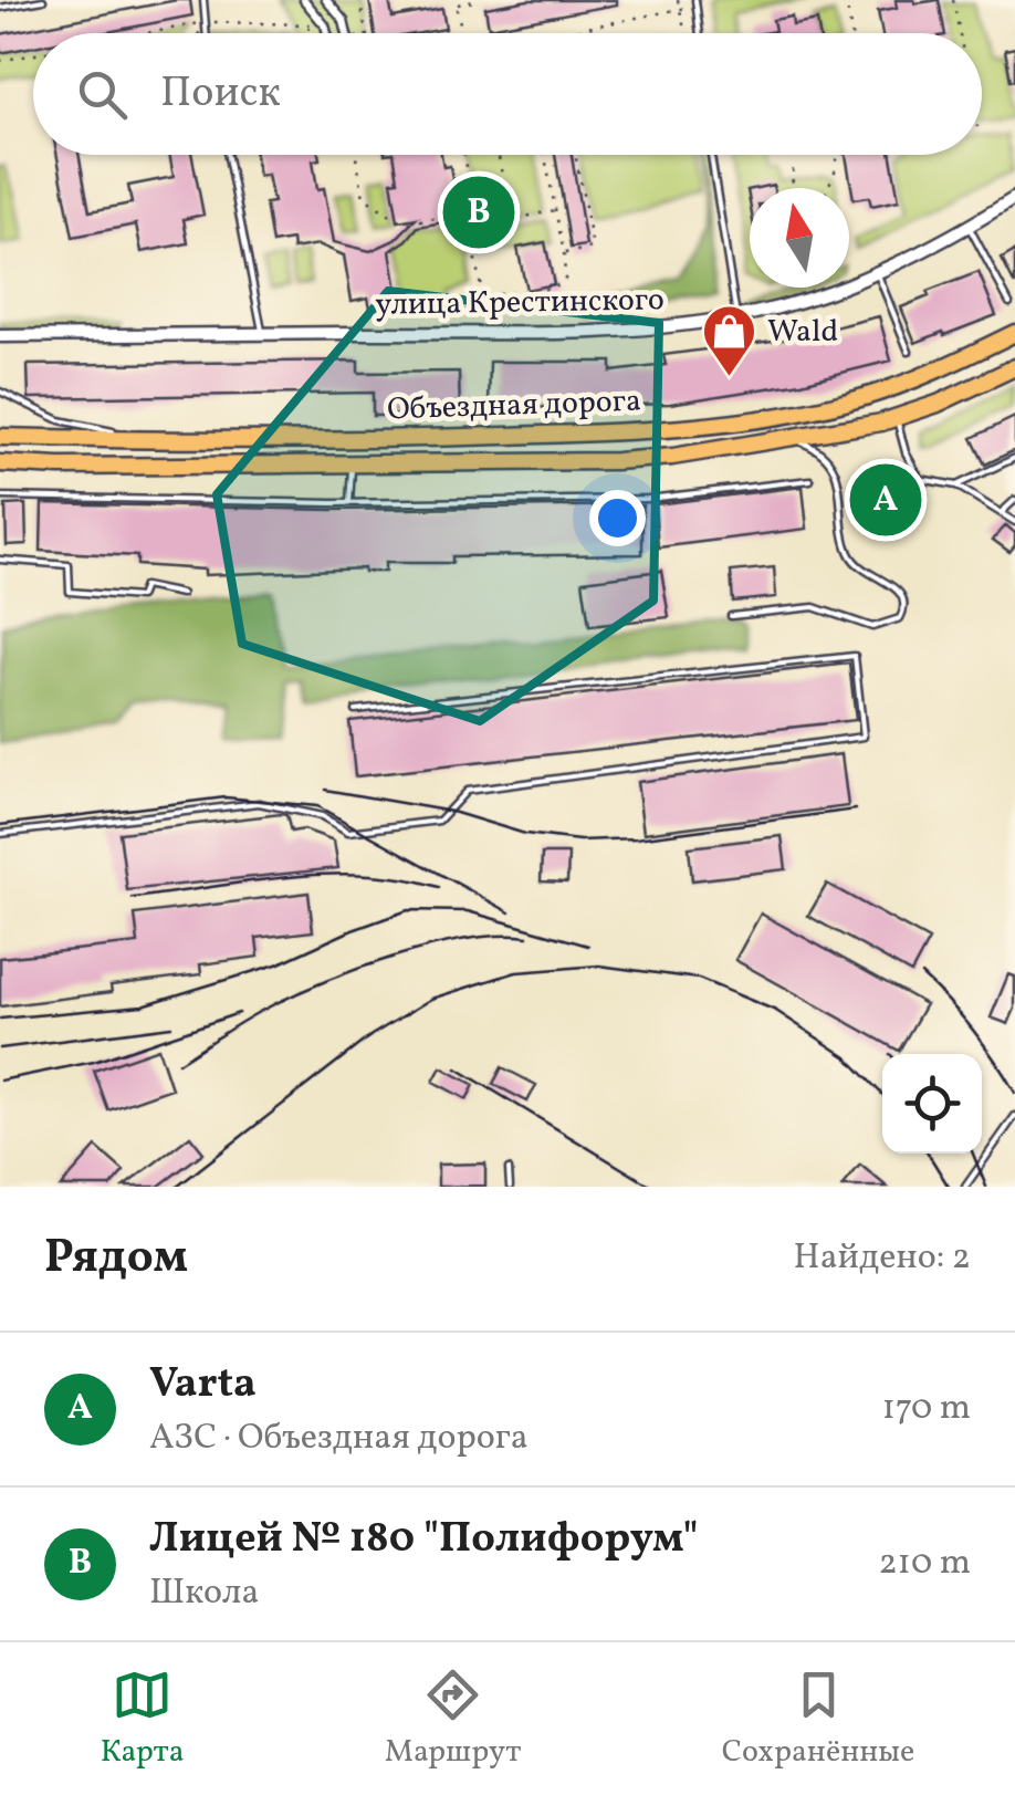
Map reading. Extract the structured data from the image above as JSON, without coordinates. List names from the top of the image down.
{
  "streets": {
    "main road": ["Объездная дорога"],
    "street": ["улица Крестинского"]
  },
  "places": {
    "shop": ["Wald"]
  },
  "north": "top",
  "page": {
    "search": "Поиск",
    "pins": ["B", "A"],
    "heading": ["Рядом", "Найдено: 2"],
    "list": [
      {
        "mark": "A",
        "name": "Varta",
        "note": "АЗС · Объездная дорога",
        "value": "170 m"
      },
      {
        "mark": "B",
        "name": "Лицей № 180 \"Полифорум\"",
        "note": "Школа",
        "value": "210 m"
      }
    ],
    "nav": ["Карта", "Маршрут", "Сохранённые"]
  }
}
